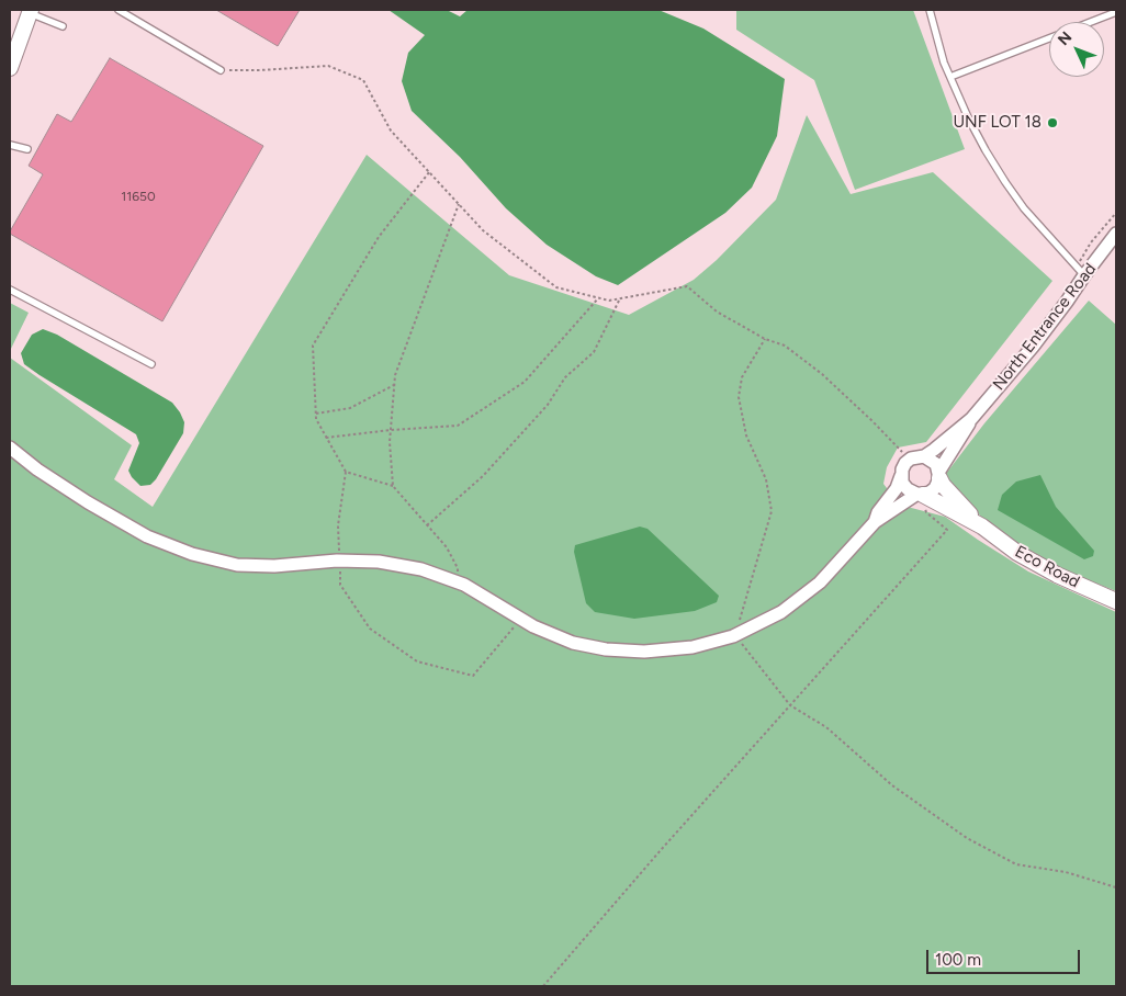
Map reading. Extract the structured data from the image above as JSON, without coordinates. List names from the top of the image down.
{
  "streets": {
    "street": ["North Entrance Road", "Eco Road"]
  },
  "places": ["UNF LOT 18"],
  "house_numbers": ["11650"],
  "scale_bar": "100 m",
  "north": "top left"
}
